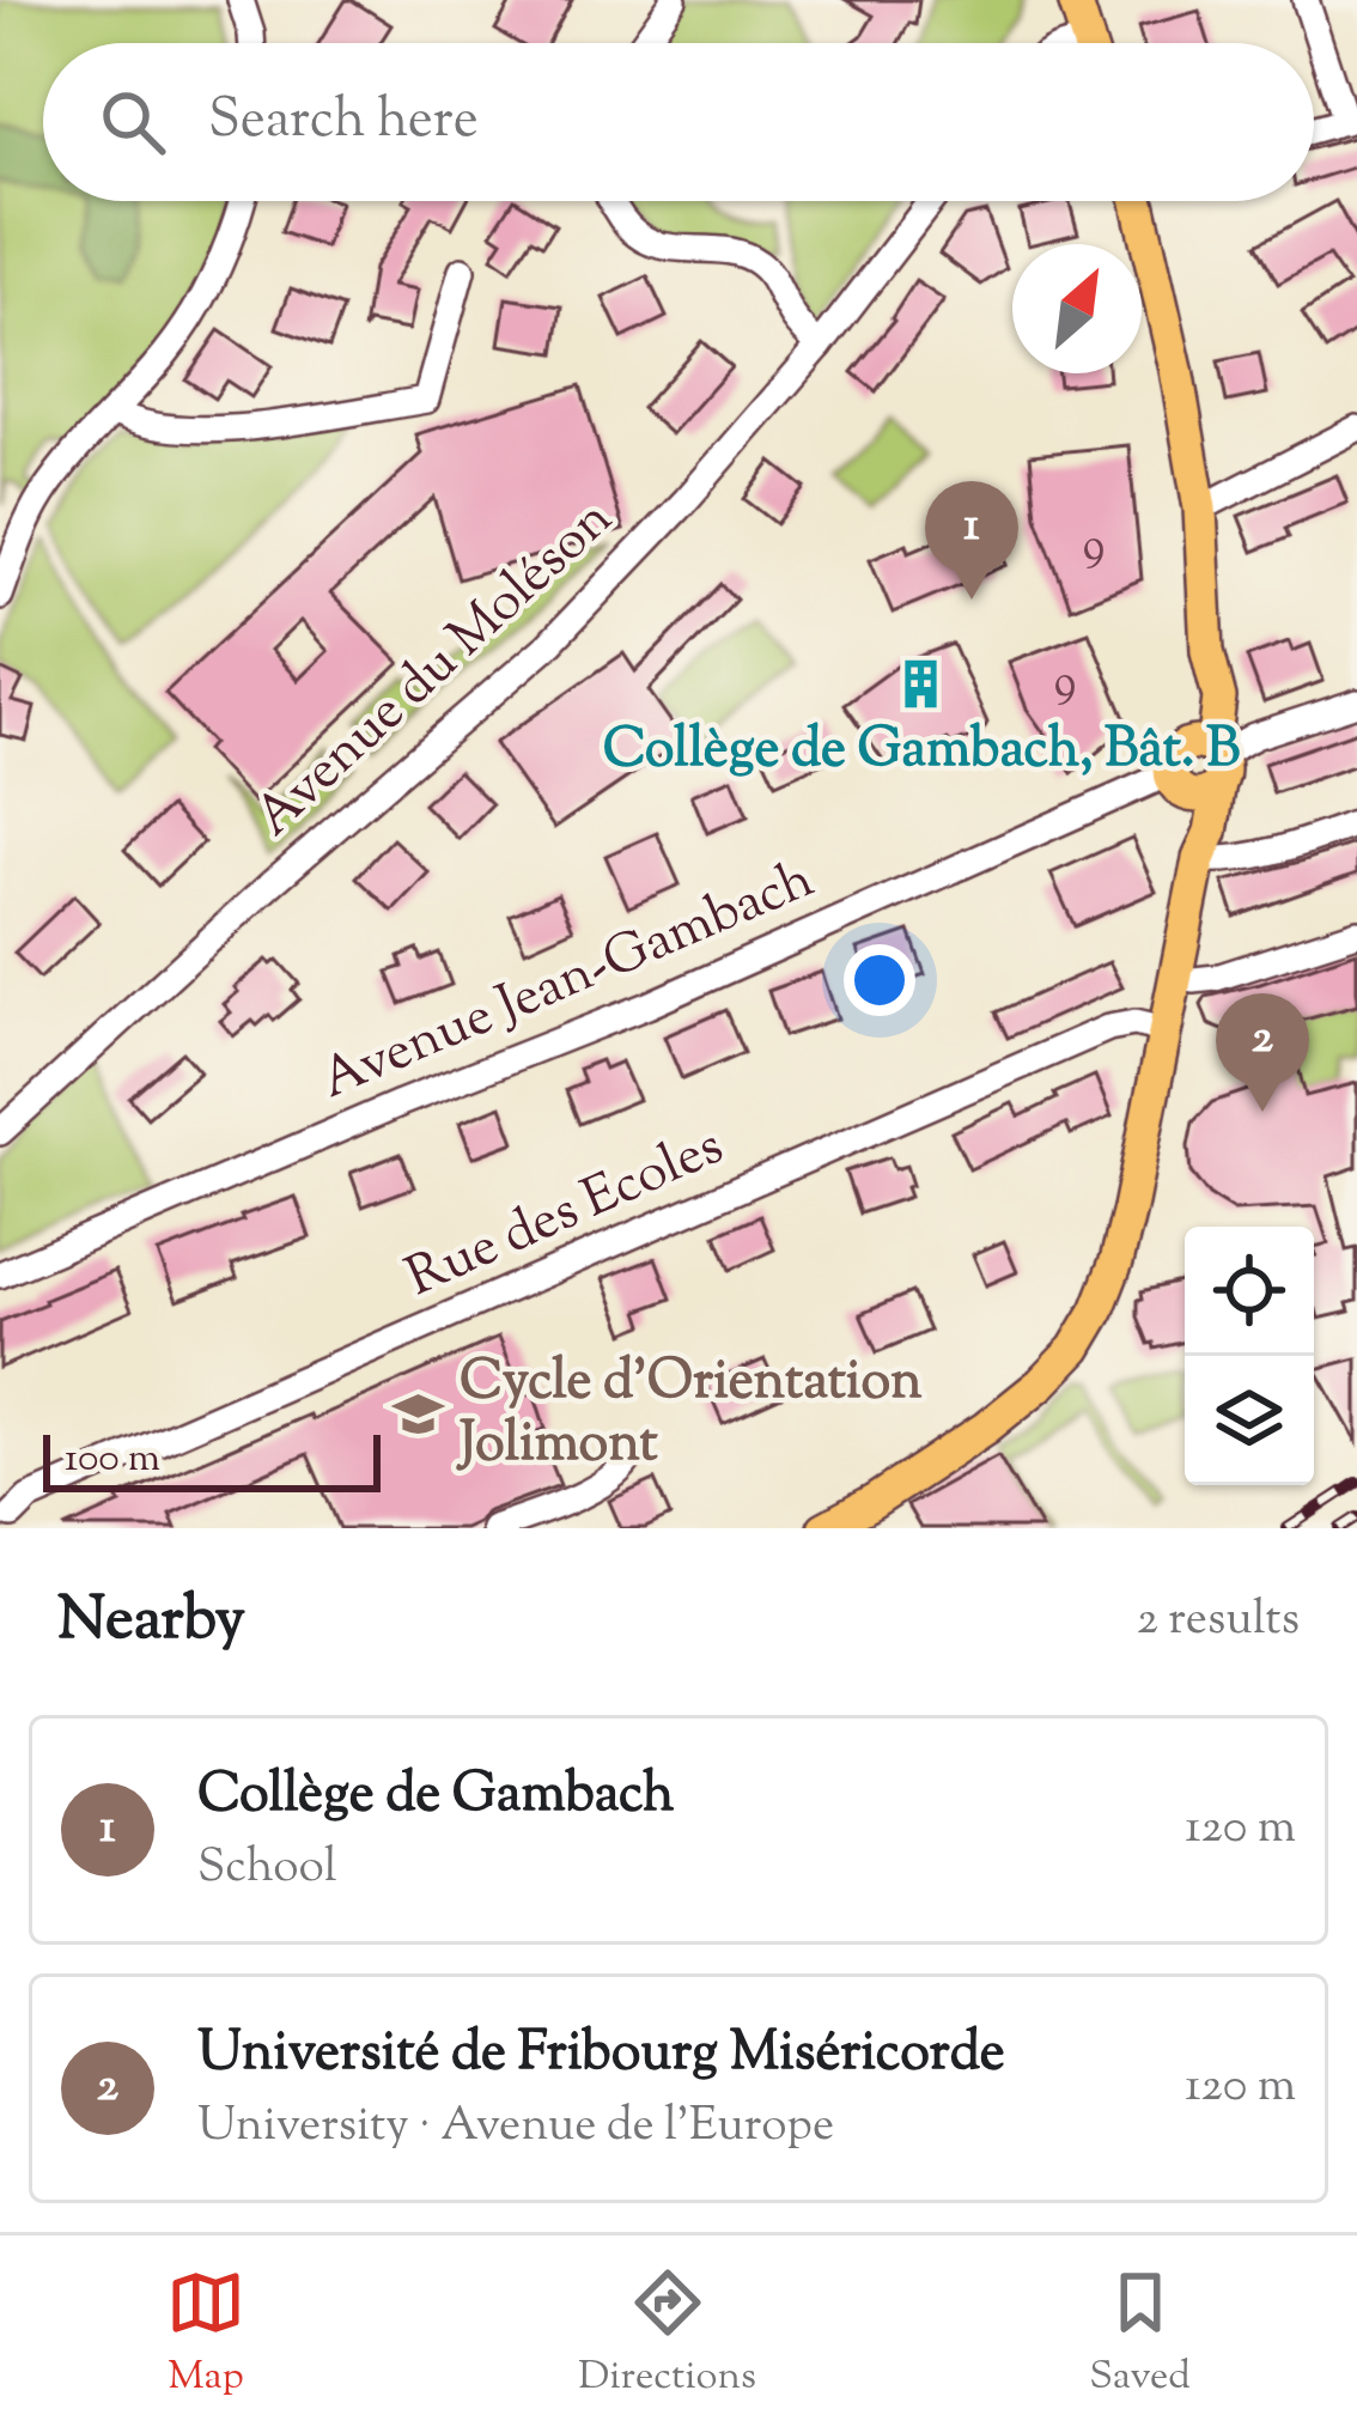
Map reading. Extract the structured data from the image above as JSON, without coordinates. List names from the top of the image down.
{
  "streets": {
    "street": ["Avenue du Moléson", "Avenue Jean-Gambach", "Rue des Ecoles"]
  },
  "places": {
    "building": ["Collège de Gambach, Bât. B"],
    "school or university": ["Cycle d'Orientation Jolimont"]
  },
  "house_numbers": ["9", "9"],
  "scale_bar": "100 m",
  "north": "top right",
  "page": {
    "search": "Search here",
    "pins": ["1", "2"],
    "scale": "100 m",
    "heading": ["Nearby", "2 results"],
    "list": [
      {
        "mark": "1",
        "name": "Collège de Gambach",
        "note": "School",
        "value": "120 m"
      },
      {
        "mark": "2",
        "name": "Université de Fribourg Miséricorde",
        "note": "University · Avenue de l'Europe",
        "value": "120 m"
      }
    ],
    "nav": ["Map", "Directions", "Saved"]
  }
}
